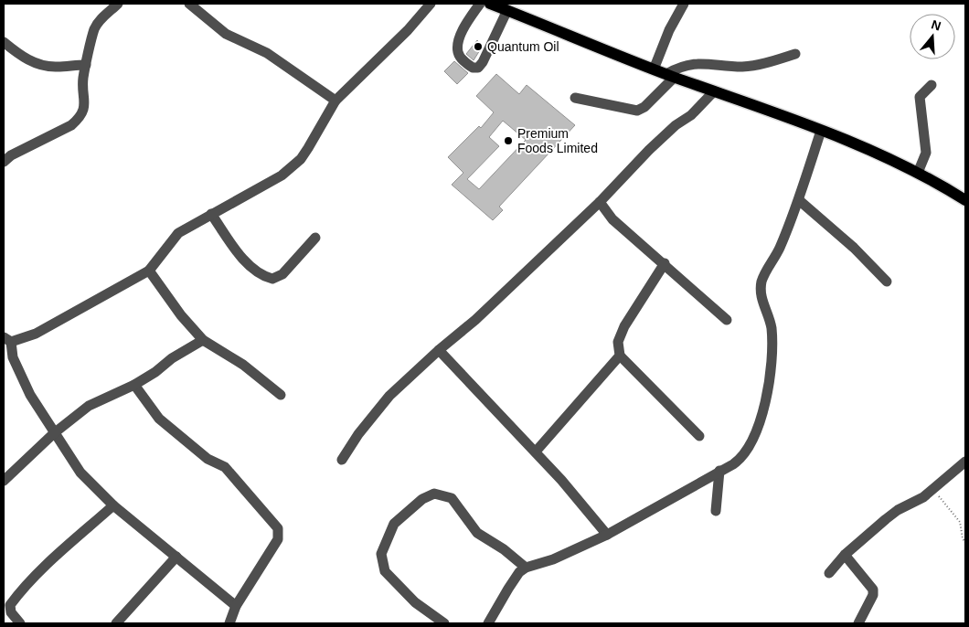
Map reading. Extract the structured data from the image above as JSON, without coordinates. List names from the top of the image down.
{
  "places": ["Quantum Oil", "Premium Foods Limited"],
  "north": "top"
}
